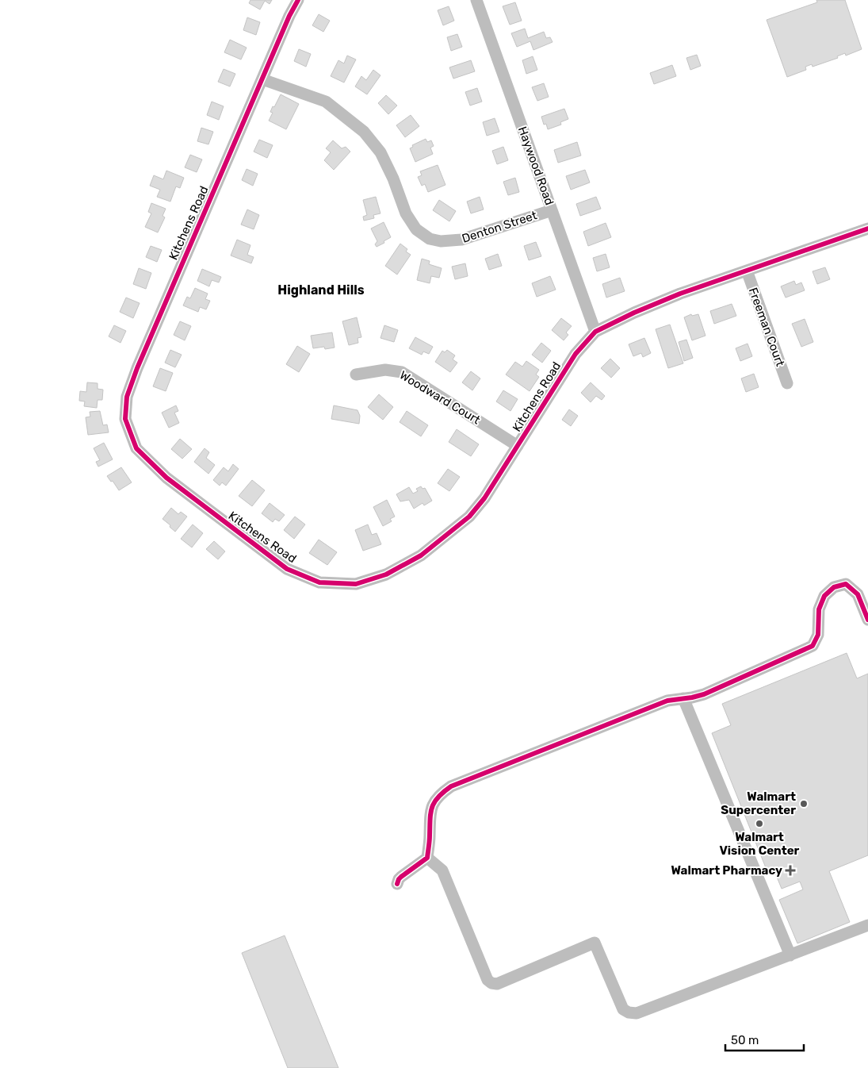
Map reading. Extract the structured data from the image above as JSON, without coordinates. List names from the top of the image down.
{
  "streets": {
    "street": [
      "Haywood Road",
      "Kitchens Road",
      "Denton Street",
      "Freeman Court",
      "Woodward Court"
    ]
  },
  "crossings": [
    ["Haywood Road", "Kitchens Road"],
    ["Haywood Road", "Denton Street"],
    ["Kitchens Road", "Denton Street"],
    ["Kitchens Road", "Freeman Court"],
    ["Kitchens Road", "Woodward Court"]
  ],
  "districts": ["Highland Hills"],
  "places": {
    "other": ["Walmart Supercenter", "Walmart Vision Center"],
    "health": ["Walmart Pharmacy"]
  },
  "scale_bar": "50 m"
}
